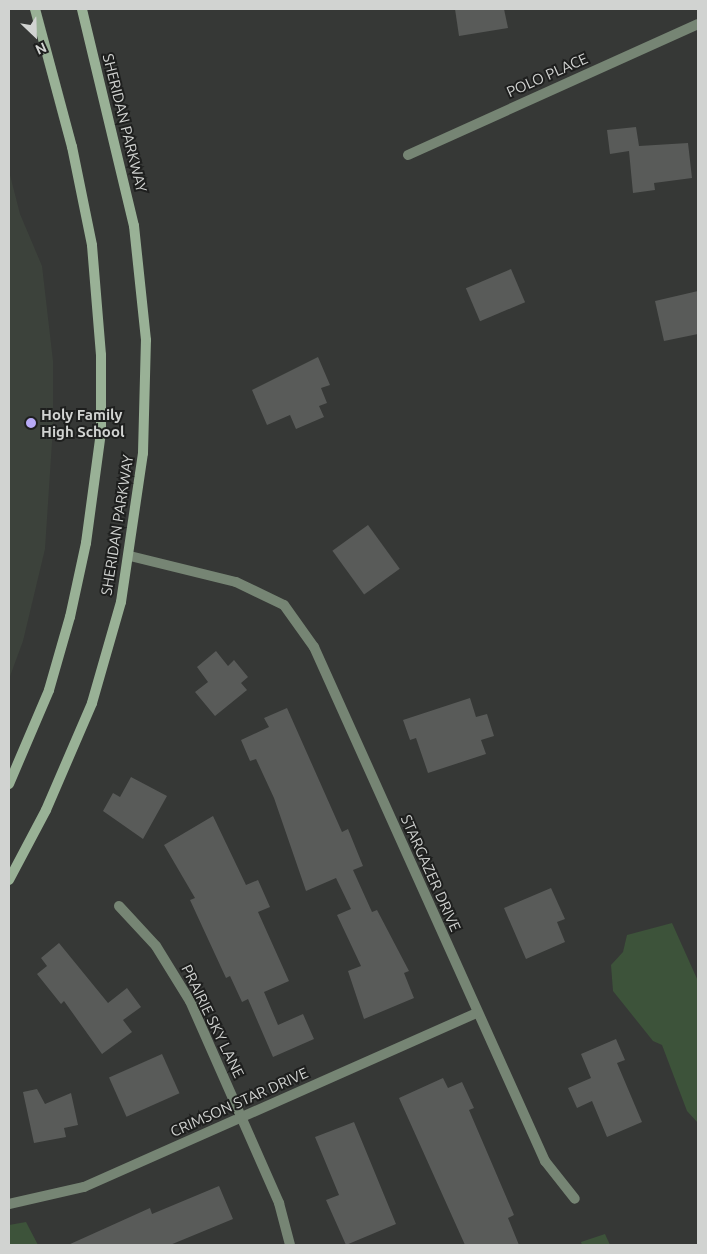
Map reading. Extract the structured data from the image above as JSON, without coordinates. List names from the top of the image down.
{
  "streets": {
    "main road": ["SHERIDAN PARKWAY"],
    "street": [
      "POLO PLACE",
      "STARGAZER DRIVE",
      "PRAIRIE SKY LANE",
      "CRIMSON STAR DRIVE"
    ]
  },
  "crossings": [
    ["SHERIDAN PARKWAY", "STARGAZER DRIVE"],
    ["STARGAZER DRIVE", "CRIMSON STAR DRIVE"],
    ["PRAIRIE SKY LANE", "CRIMSON STAR DRIVE"]
  ],
  "places": ["Holy Family High School"],
  "north": "bottom right"
}
